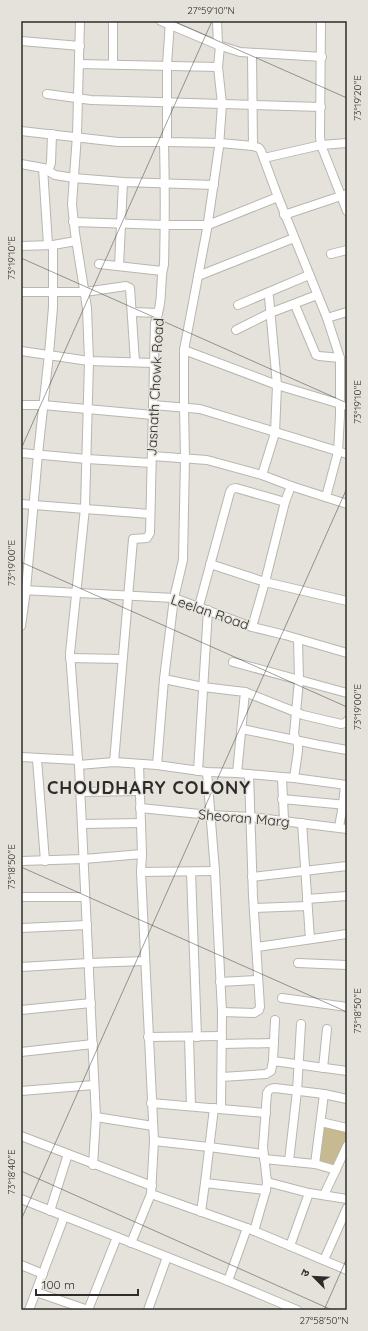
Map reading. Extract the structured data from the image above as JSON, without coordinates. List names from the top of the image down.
{
  "streets": {
    "street": ["Jasnath Chowk Road", "Leelan Road", "Sheoran Marg"]
  },
  "crossings": [
    ["Jasnath Chowk Road", "Leelan Road"]
  ],
  "districts": ["CHOUDHARY COLONY"],
  "scale_bar": "100 m",
  "north": "top left",
  "coordinates": [
    "27°59'10\"N",
    "73°19'20\"E",
    "73°19'10\"E",
    "73°19'00\"E",
    "73°18'50\"E",
    "73°18'40\"E",
    "27°58'50\"N"
  ]
}
